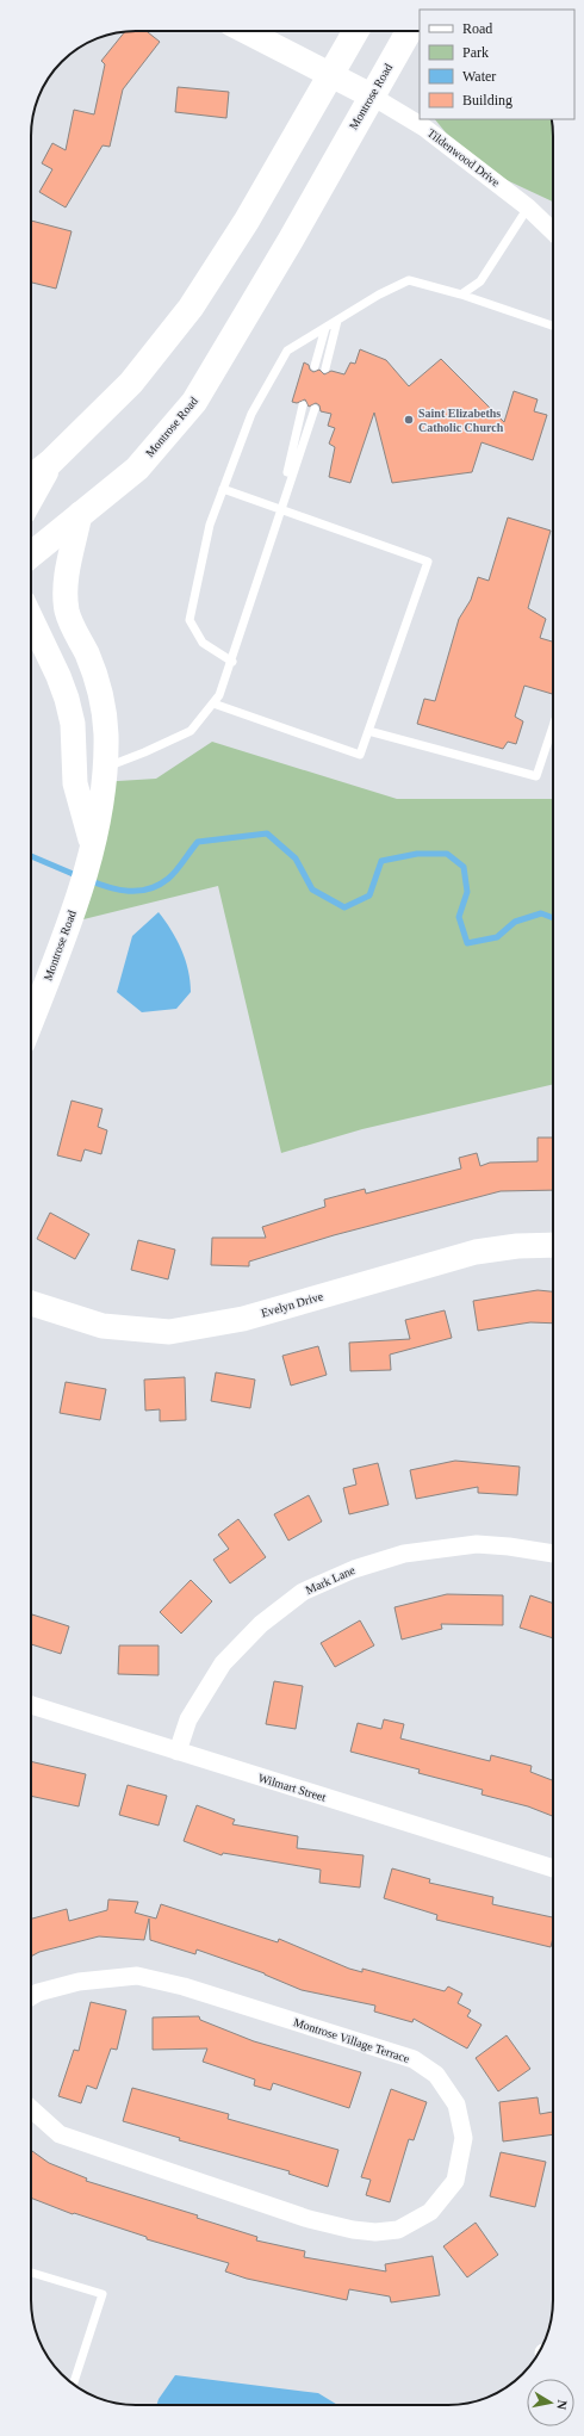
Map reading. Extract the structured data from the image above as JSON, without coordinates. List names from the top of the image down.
{
  "streets": {
    "main road": ["Montrose Road"],
    "street": [
      "Tildenwood Drive",
      "Evelyn Drive",
      "Mark Lane",
      "Wilmart Street",
      "Montrose Village Terrace"
    ]
  },
  "crossings": [
    ["Montrose Road", "Tildenwood Drive"],
    ["Mark Lane", "Wilmart Street"]
  ],
  "places": ["Saint Elizabeths Catholic Church"],
  "legend": [
    "Road",
    "Park",
    "Water",
    "Building"
  ],
  "north": "right"
}
